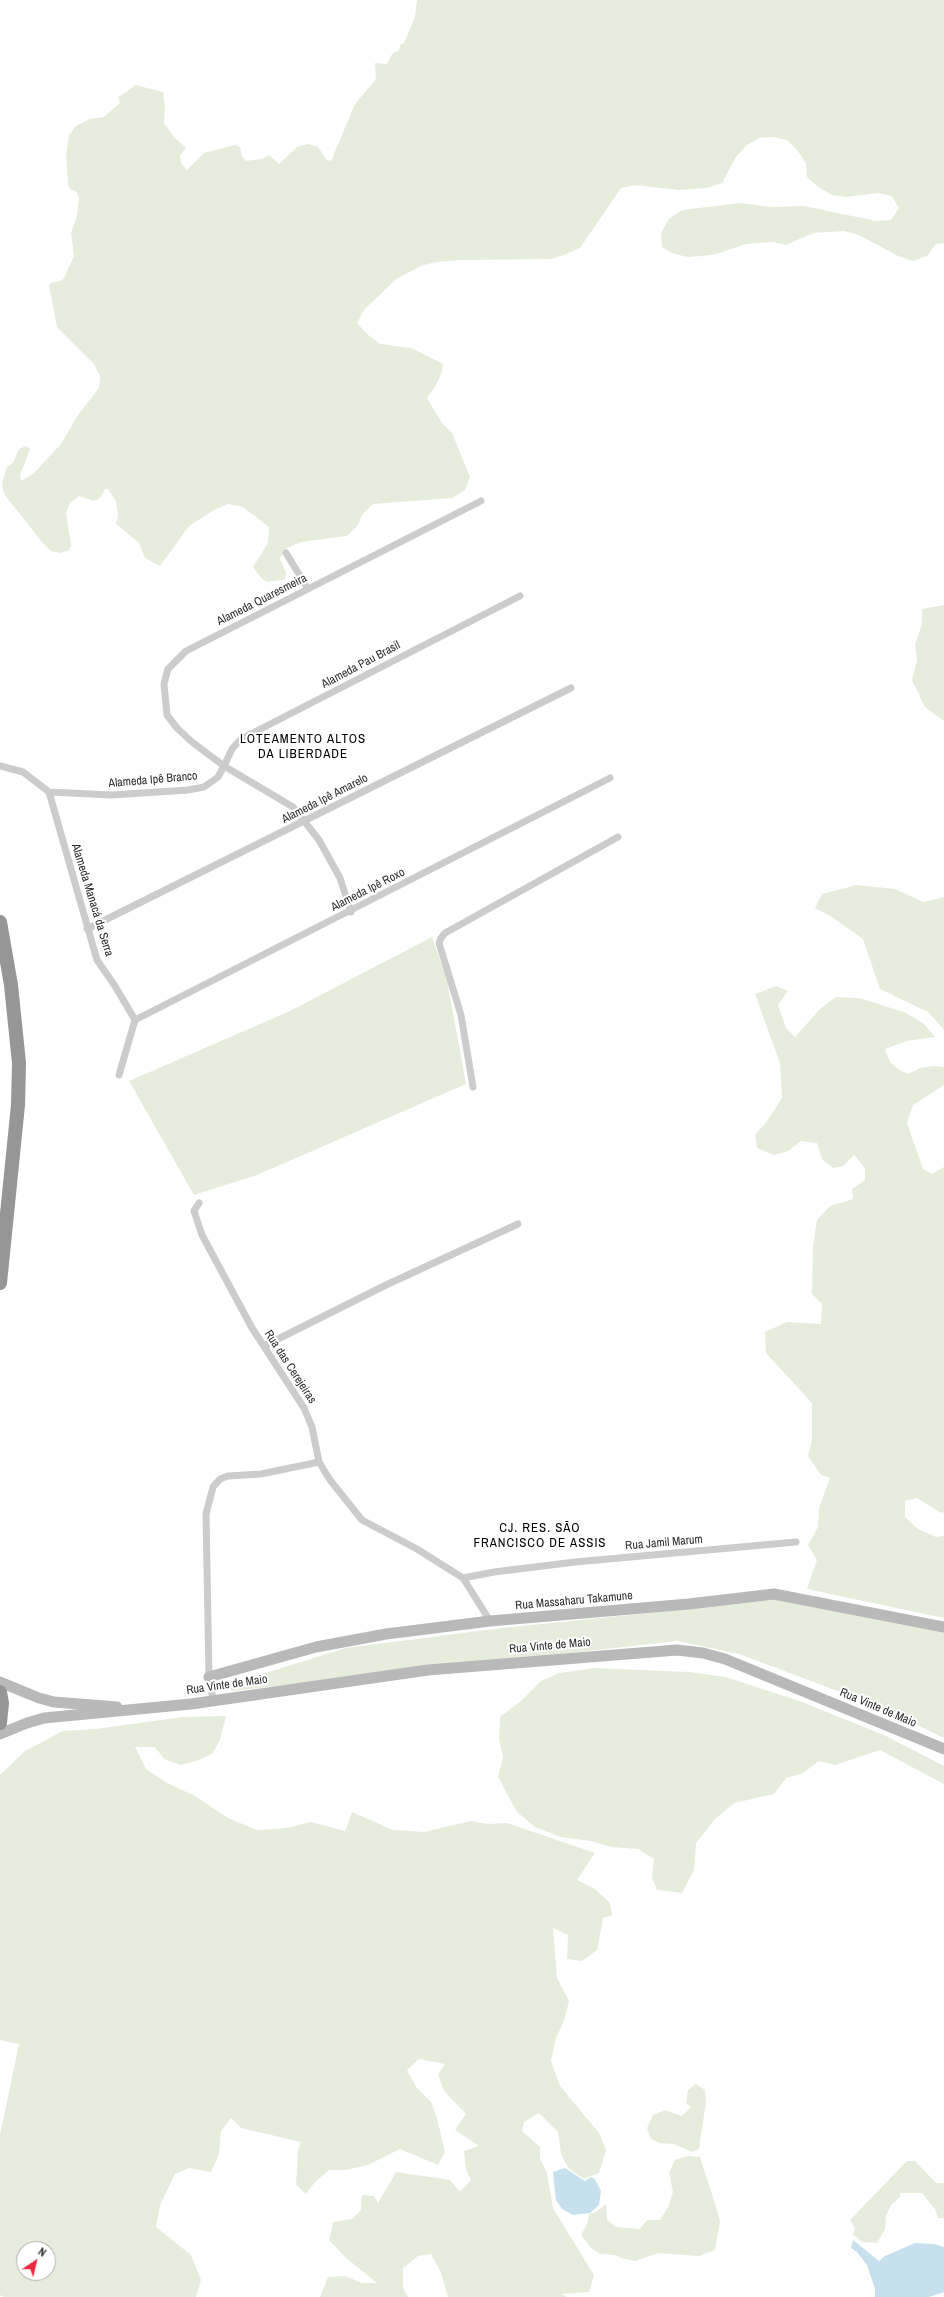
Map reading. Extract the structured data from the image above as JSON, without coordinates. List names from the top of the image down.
{
  "streets": {
    "main road": ["Rua Massaharu Takamune", "Rua Vinte de Maio"],
    "street": [
      "Alameda Quaresmeira",
      "Alameda Pau Brasil",
      "Alameda Ipê Branco",
      "Alameda Ipê Amarelo",
      "Alameda Ipê Roxo",
      "Alameda Manacá da Serra",
      "Rua das Cerejeiras",
      "Rua Jamil Marum"
    ]
  },
  "crossings": [
    ["Alameda Quaresmeira", "Alameda Pau Brasil"],
    ["Alameda Quaresmeira", "Alameda Ipê Branco"],
    ["Alameda Pau Brasil", "Alameda Ipê Branco"],
    ["Alameda Ipê Branco", "Alameda Manacá da Serra"],
    ["Alameda Ipê Amarelo", "Alameda Manacá da Serra"],
    ["Alameda Ipê Roxo", "Alameda Manacá da Serra"],
    ["Rua das Cerejeiras", "Rua Jamil Marum"],
    ["Rua das Cerejeiras", "Rua Massaharu Takamune"]
  ],
  "districts": ["LOTEAMENTO ALTOS DA LIBERDADE", "CJ. RES. SÃO FRANCISCO DE ASSIS"],
  "north": "top right"
}
